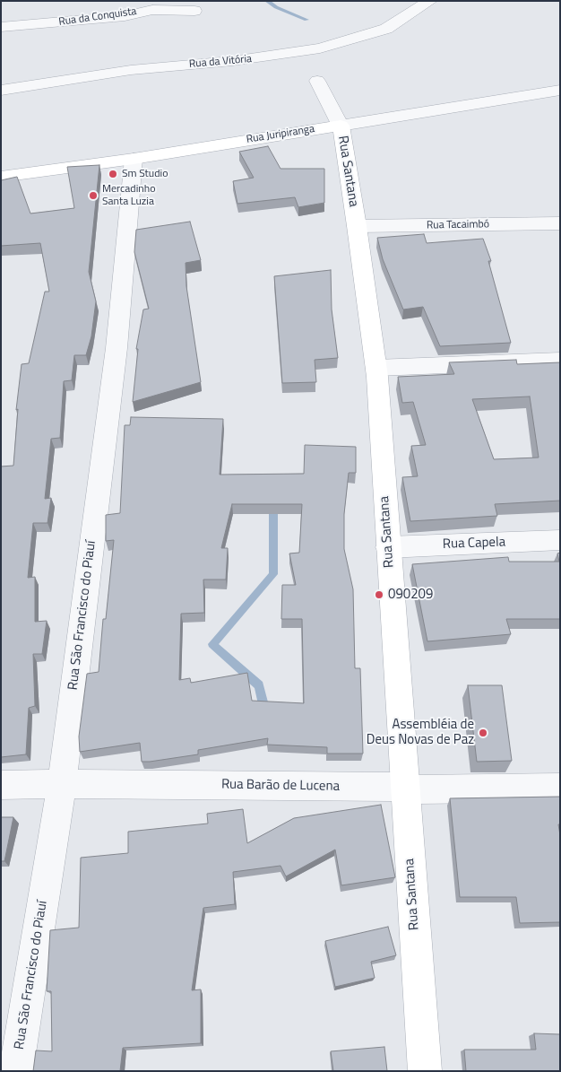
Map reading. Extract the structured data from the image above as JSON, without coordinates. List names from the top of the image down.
{
  "streets": {
    "street": [
      "Rua da Conquista",
      "Rua da Vitória",
      "Rua Juripiranga",
      "Rua Santana",
      "Rua Tacaimbó",
      "Rua Capela",
      "Rua São Francisco do Piauí",
      "Rua Barão de Lucena"
    ]
  },
  "crossings": [
    ["Rua Juripiranga", "Rua Santana"],
    ["Rua Juripiranga", "Rua São Francisco do Piauí"],
    ["Rua Santana", "Rua Tacaimbó"],
    ["Rua Santana", "Rua Capela"],
    ["Rua Santana", "Rua Barão de Lucena"],
    ["Rua São Francisco do Piauí", "Rua Barão de Lucena"]
  ],
  "places": [
    "Sm Studio",
    "Mercadinho Santa Luzia",
    "090209",
    "Assembléia de Deus Novas de Paz"
  ]
}
